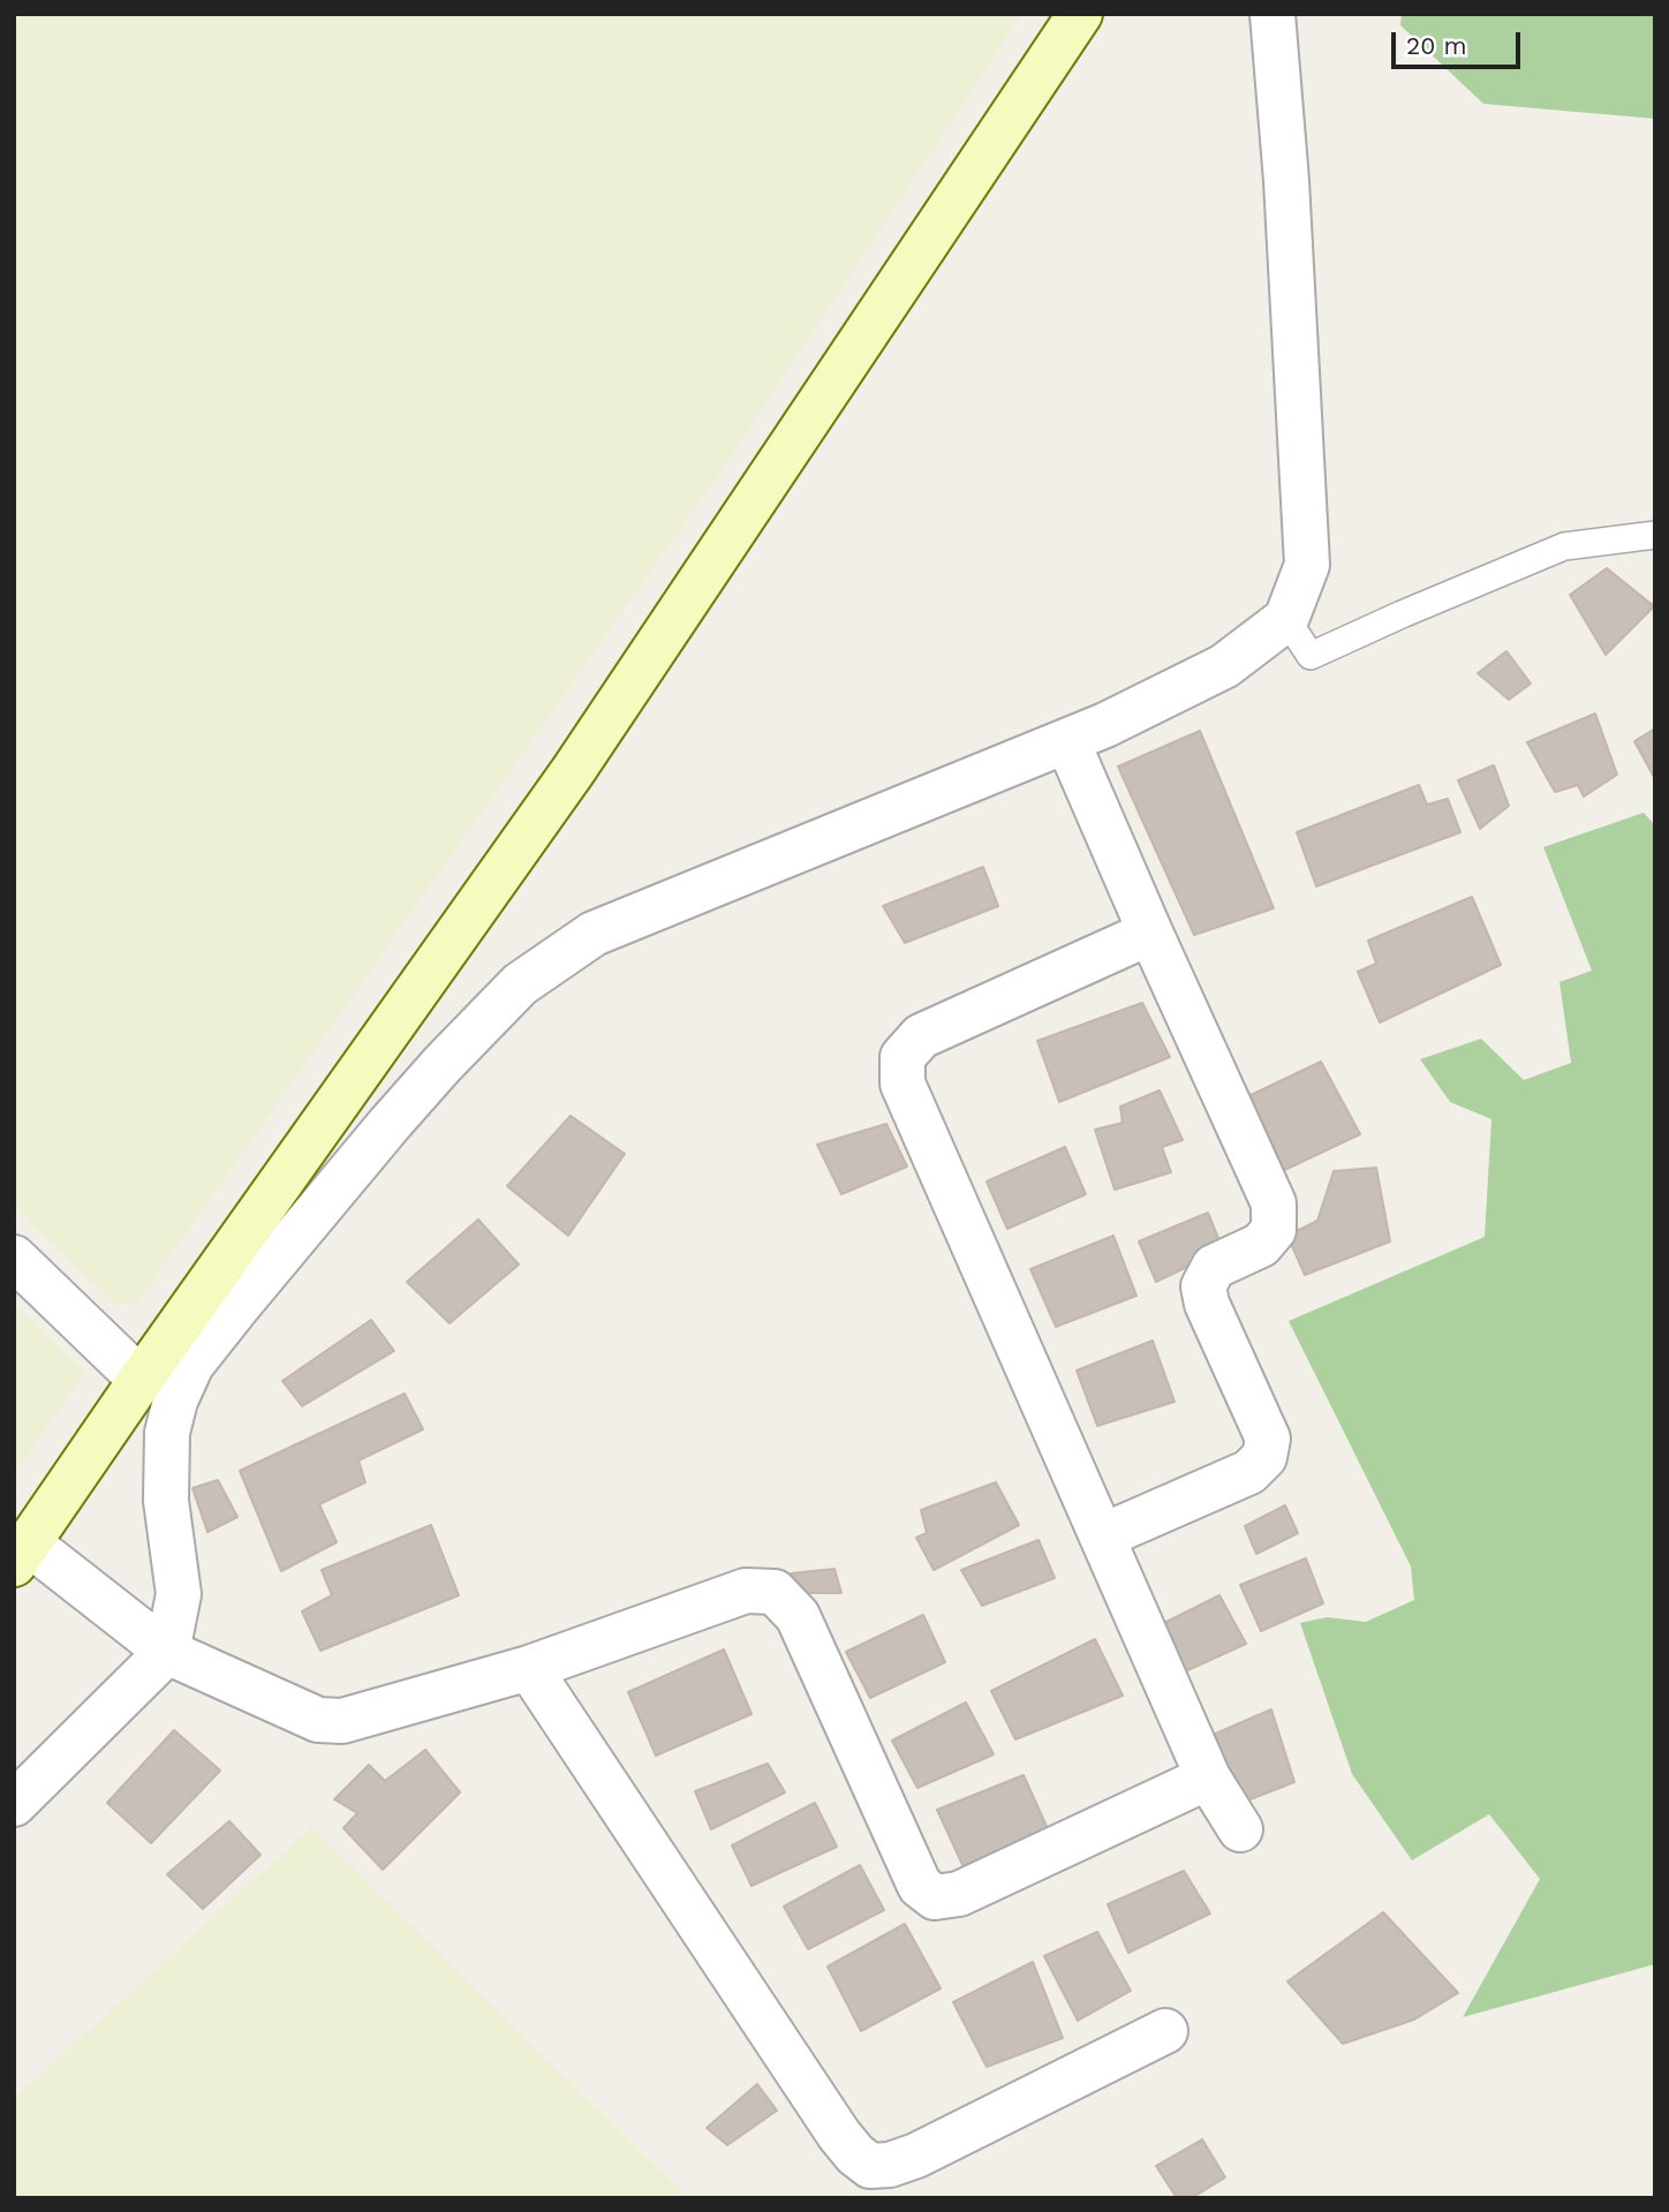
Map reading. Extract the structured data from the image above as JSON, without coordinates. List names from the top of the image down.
{
  "scale_bar": "20 m"
}
